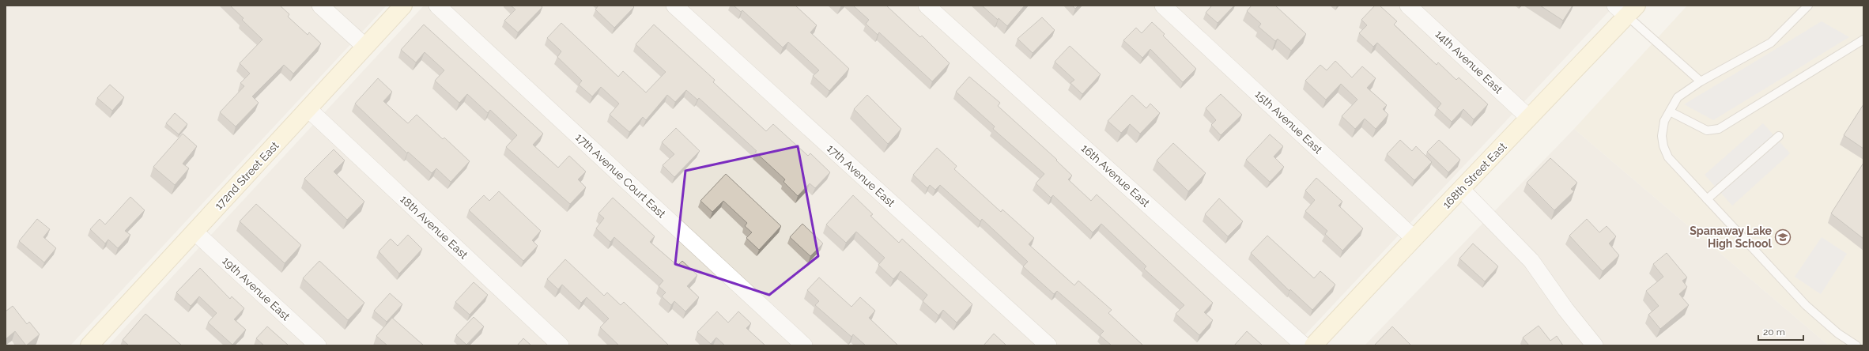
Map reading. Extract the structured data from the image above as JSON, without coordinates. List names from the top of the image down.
{
  "streets": {
    "street": [
      "14th Avenue East",
      "15th Avenue East",
      "172nd Street East",
      "17th Avenue Court East",
      "17th Avenue East",
      "16th Avenue East",
      "168th Street East",
      "18th Avenue East",
      "19th Avenue East"
    ]
  },
  "crossings": [
    ["14th Avenue East", "168th Street East"],
    ["15th Avenue East", "168th Street East"],
    ["172nd Street East", "18th Avenue East"],
    ["172nd Street East", "19th Avenue East"]
  ],
  "places": {
    "school or university": ["Spanaway Lake High School"]
  },
  "scale_bar": "20 m"
}
